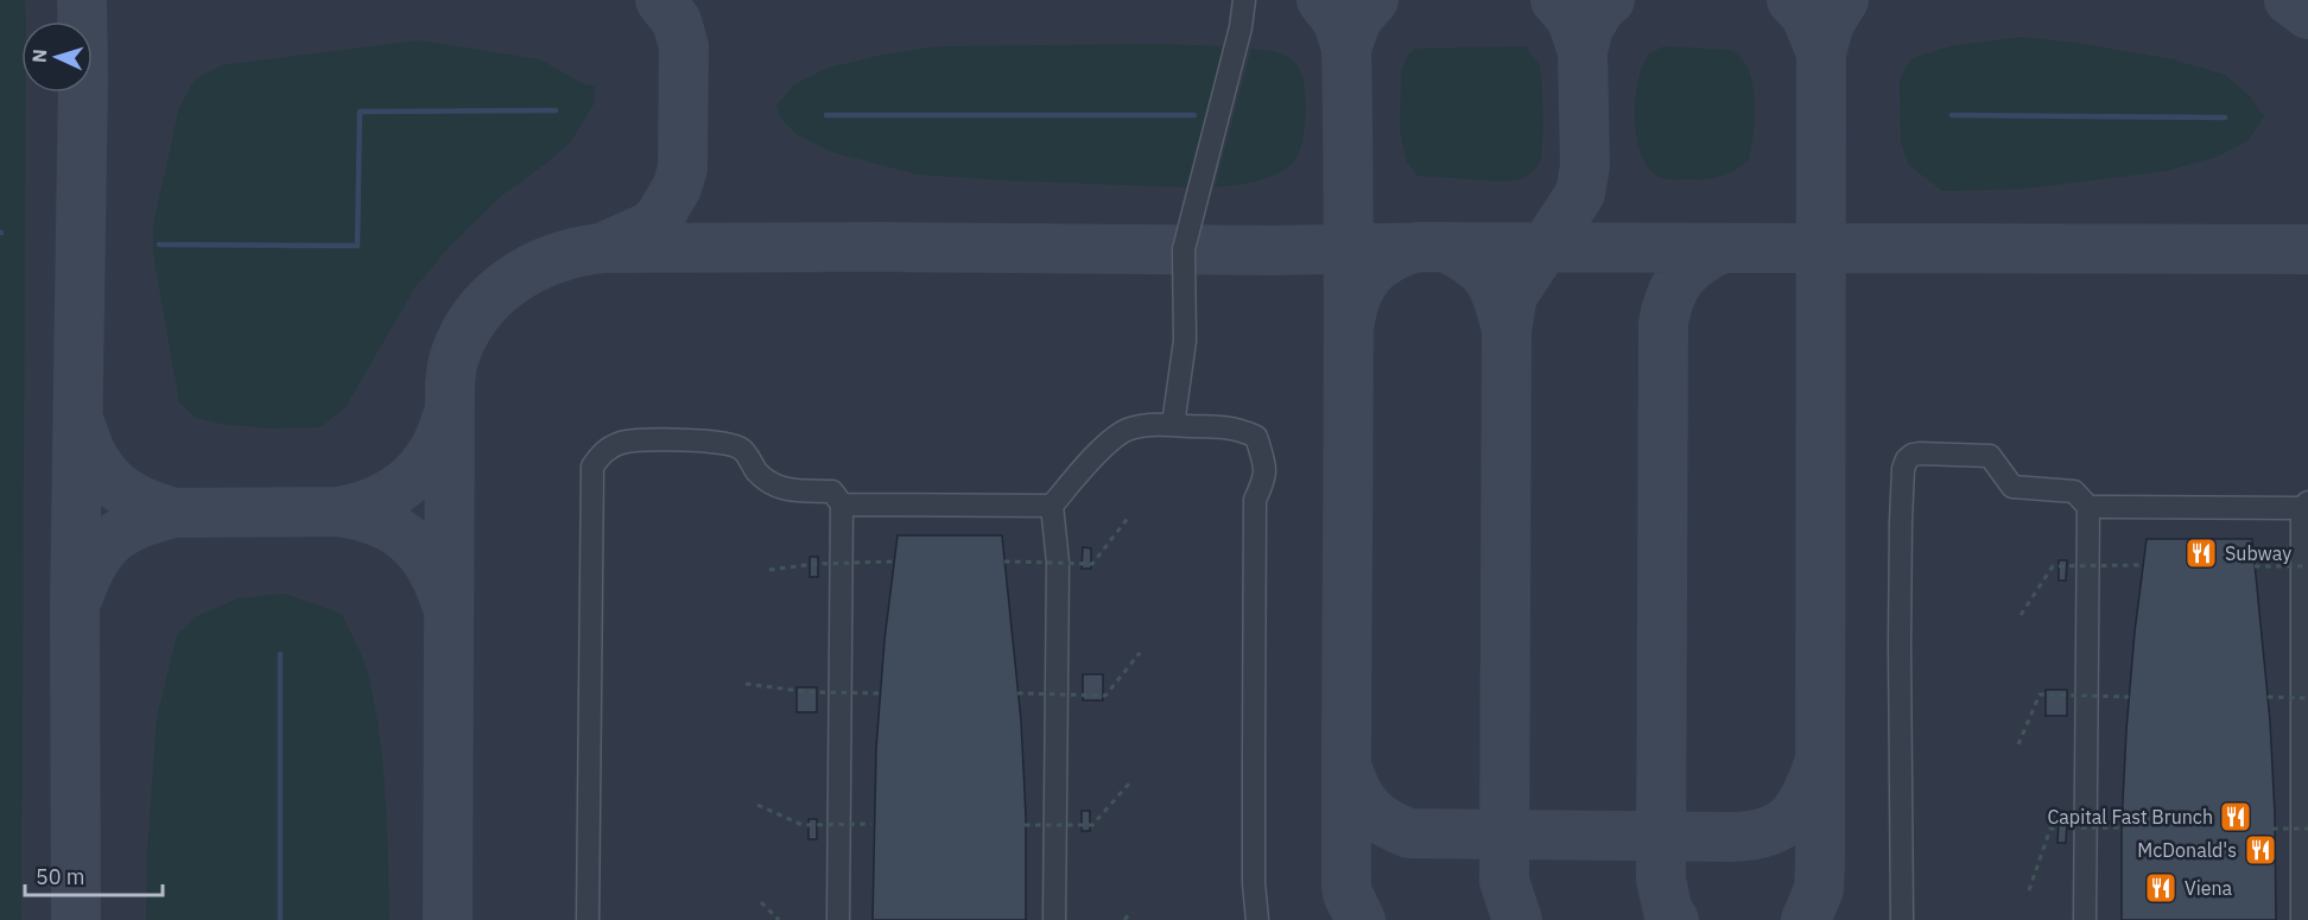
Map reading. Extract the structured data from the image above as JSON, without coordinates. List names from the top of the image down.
{
  "places": {
    "restaurant": [
      "Subway",
      "Capital Fast Brunch",
      "McDonald's",
      "Viena"
    ]
  },
  "scale_bar": "50 m",
  "north": "left"
}
